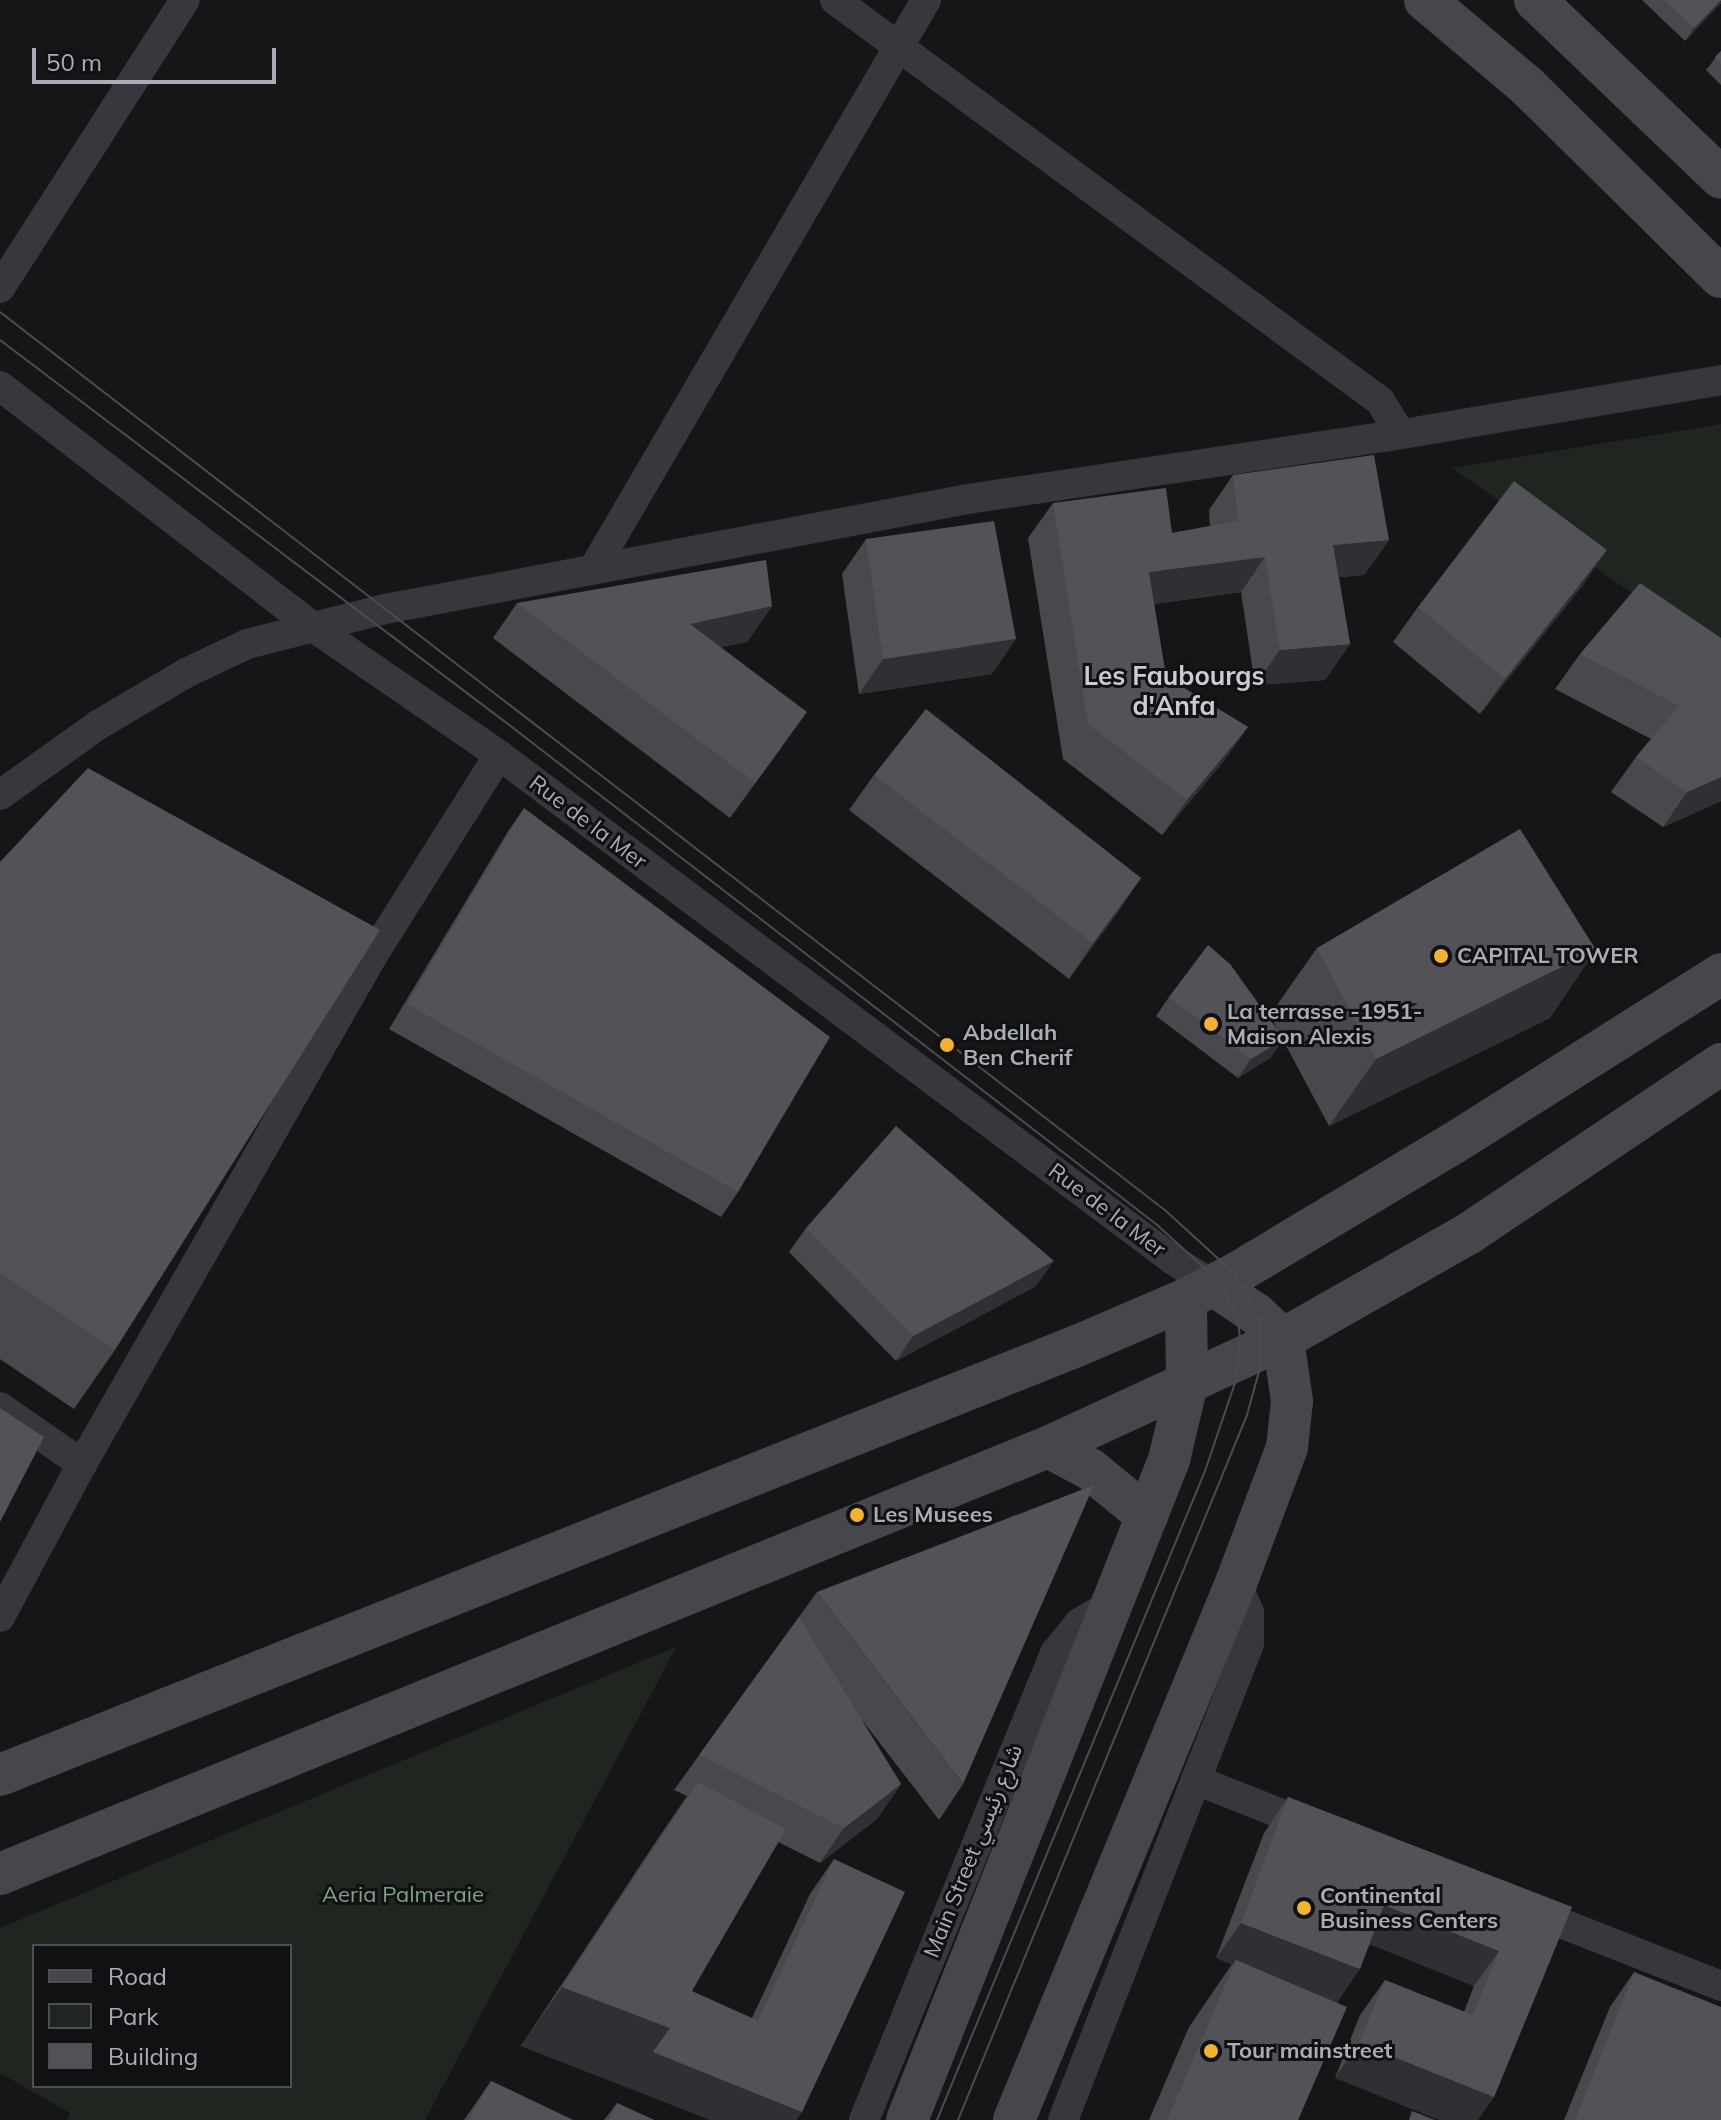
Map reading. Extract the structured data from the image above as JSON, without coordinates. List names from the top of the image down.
{
  "streets": {
    "main road": ["Main Street شارع رئيسي"],
    "street": ["Rue de la Mer"]
  },
  "crossings": [
    ["Rue de la Mer", "Main Street شارع رئيسي"]
  ],
  "districts": ["Les Faubourgs d'Anfa"],
  "parks": ["Aeria Palmeraie"],
  "places": [
    "CAPITAL TOWER",
    "La terrasse -1951- Maison Alexis",
    "Abdellah Ben Cherif",
    "Les Musees",
    "Continental Business Centers",
    "Tour mainstreet"
  ],
  "legend": ["Road", "Park", "Building"],
  "scale_bar": "50 m"
}
